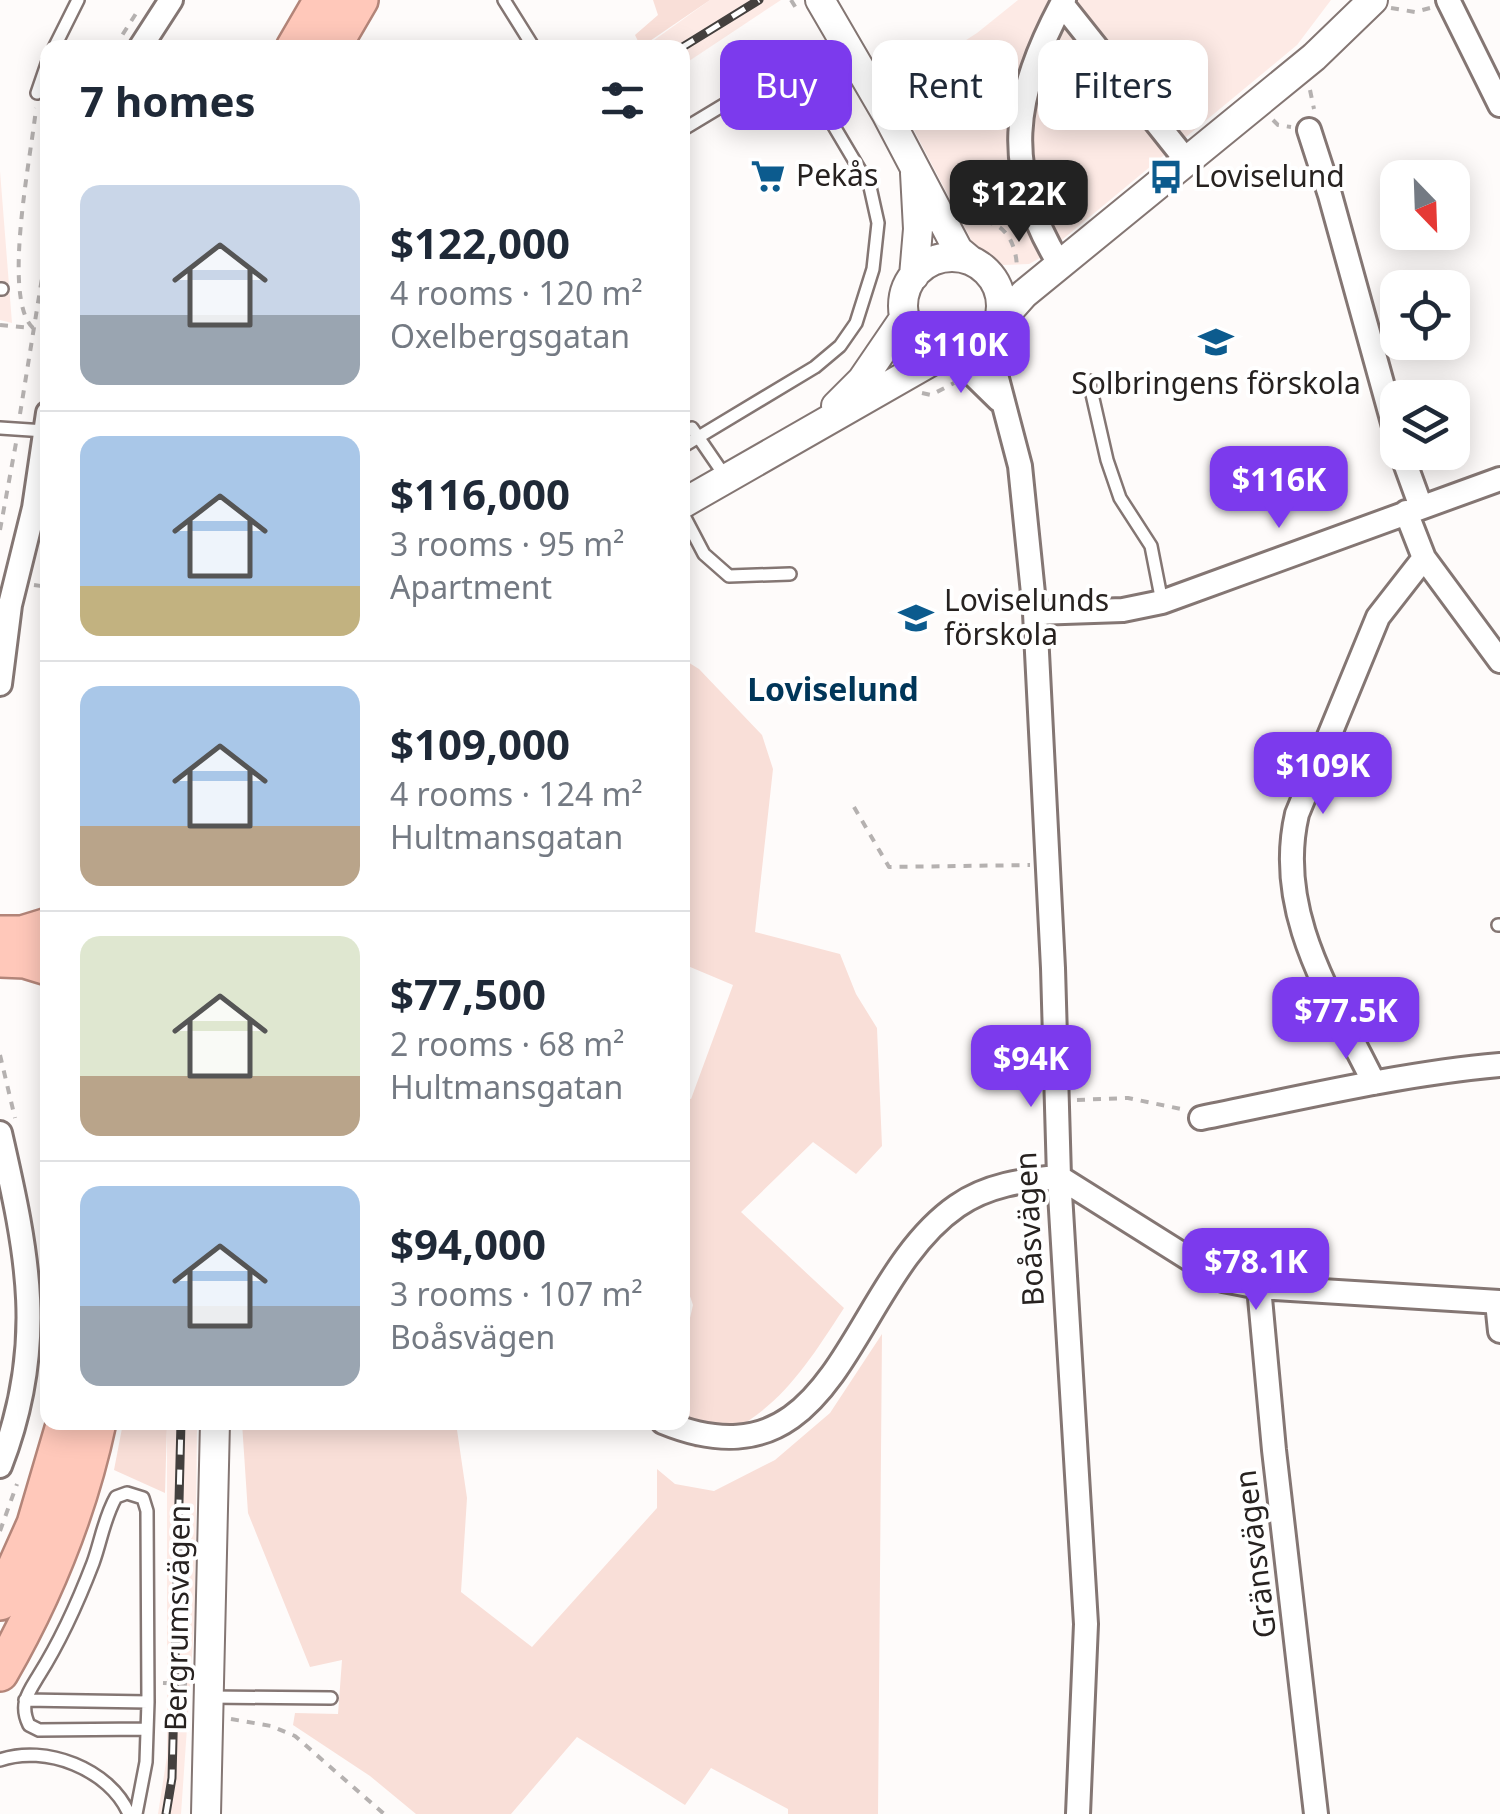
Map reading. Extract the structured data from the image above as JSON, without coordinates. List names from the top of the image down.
{
  "streets": {
    "street": ["Boåsvägen", "Gränsvägen", "Bergrumsvägen"]
  },
  "districts": ["Loviselund"],
  "places": {
    "supermarket": ["Pekås"],
    "bus stop": ["Loviselund"],
    "school or university": ["Solbringens förskola", "Loviselunds förskola"]
  },
  "north": "bottom right",
  "page": {
    "chip": ["Buy", "Rent", "Filters"],
    "heading": "7 homes",
    "price": [
      "$122K",
      "$110K",
      "$116K",
      "$109K",
      "$77.5K",
      "$94K",
      "$78.1K"
    ],
    "list": [
      {
        "name": "$122,000",
        "note": "4 rooms · 120 m² · Oxelbergsgatan"
      },
      {
        "name": "$116,000",
        "note": "3 rooms · 95 m² · Apartment"
      },
      {
        "name": "$109,000",
        "note": "4 rooms · 124 m² · Hultmansgatan"
      },
      {
        "name": "$77,500",
        "note": "2 rooms · 68 m² · Hultmansgatan"
      },
      {
        "name": "$94,000",
        "note": "3 rooms · 107 m² · Boåsvägen"
      }
    ]
  }
}
